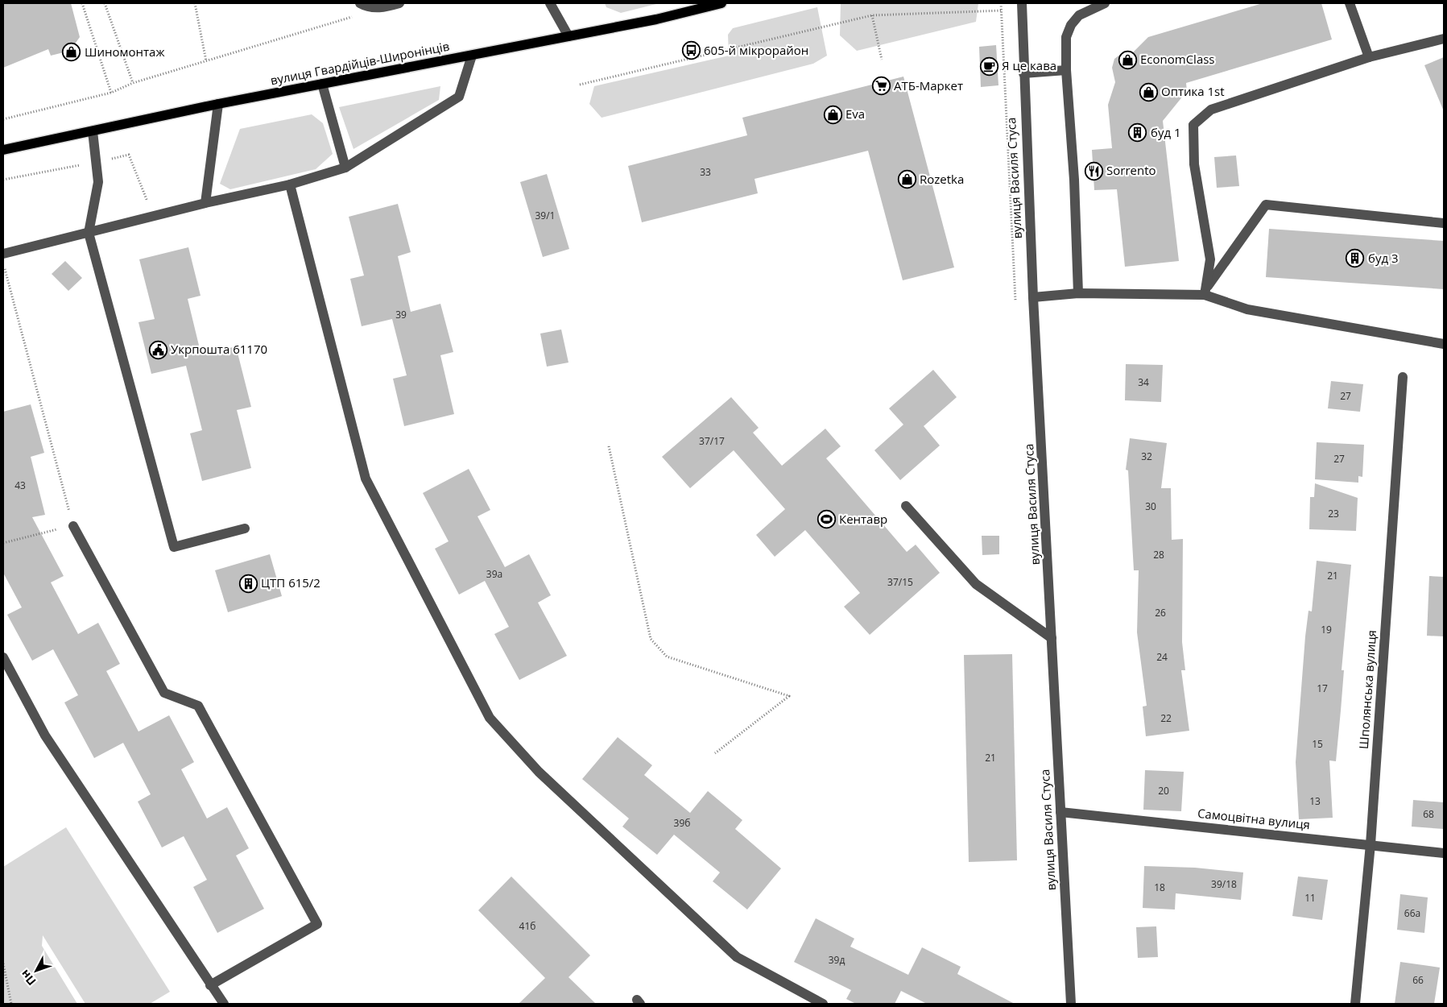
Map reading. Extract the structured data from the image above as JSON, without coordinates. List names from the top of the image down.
{
  "streets": {
    "main road": ["вулиця Гвардійців-Широнінців"],
    "street": ["вулиця Василя Стуса", "Шполянська вулиця", "Самоцвітна вулиця"]
  },
  "crossings": [
    ["вулиця Василя Стуса", "Самоцвітна вулиця"],
    ["Шполянська вулиця", "Самоцвітна вулиця"]
  ],
  "places": {
    "bus stop": ["605-й мікрорайон"],
    "shop": [
      "Шиномонтаж",
      "EconomClass",
      "Оптика 1st",
      "Eva",
      "Rozetka"
    ],
    "cafe": ["Я це кава"],
    "supermarket": ["АТБ-Маркет"],
    "building": ["буд 1", "буд 3", "ЦТП 615/2"],
    "restaurant": ["Sorrento"],
    "public building": ["Укрпошта 61170"],
    "sports": ["Кентавр"]
  },
  "house_numbers": [
    "33",
    "39/1",
    "39",
    "34",
    "27",
    "37/17",
    "32",
    "27",
    "43",
    "30",
    "23",
    "28",
    "39а",
    "21",
    "37/15",
    "26",
    "19",
    "24",
    "17",
    "22",
    "15",
    "21",
    "20",
    "13",
    "68",
    "39б",
    "39/18",
    "18",
    "11",
    "66а",
    "41б",
    "39д",
    "66"
  ],
  "north": "bottom left"
}
